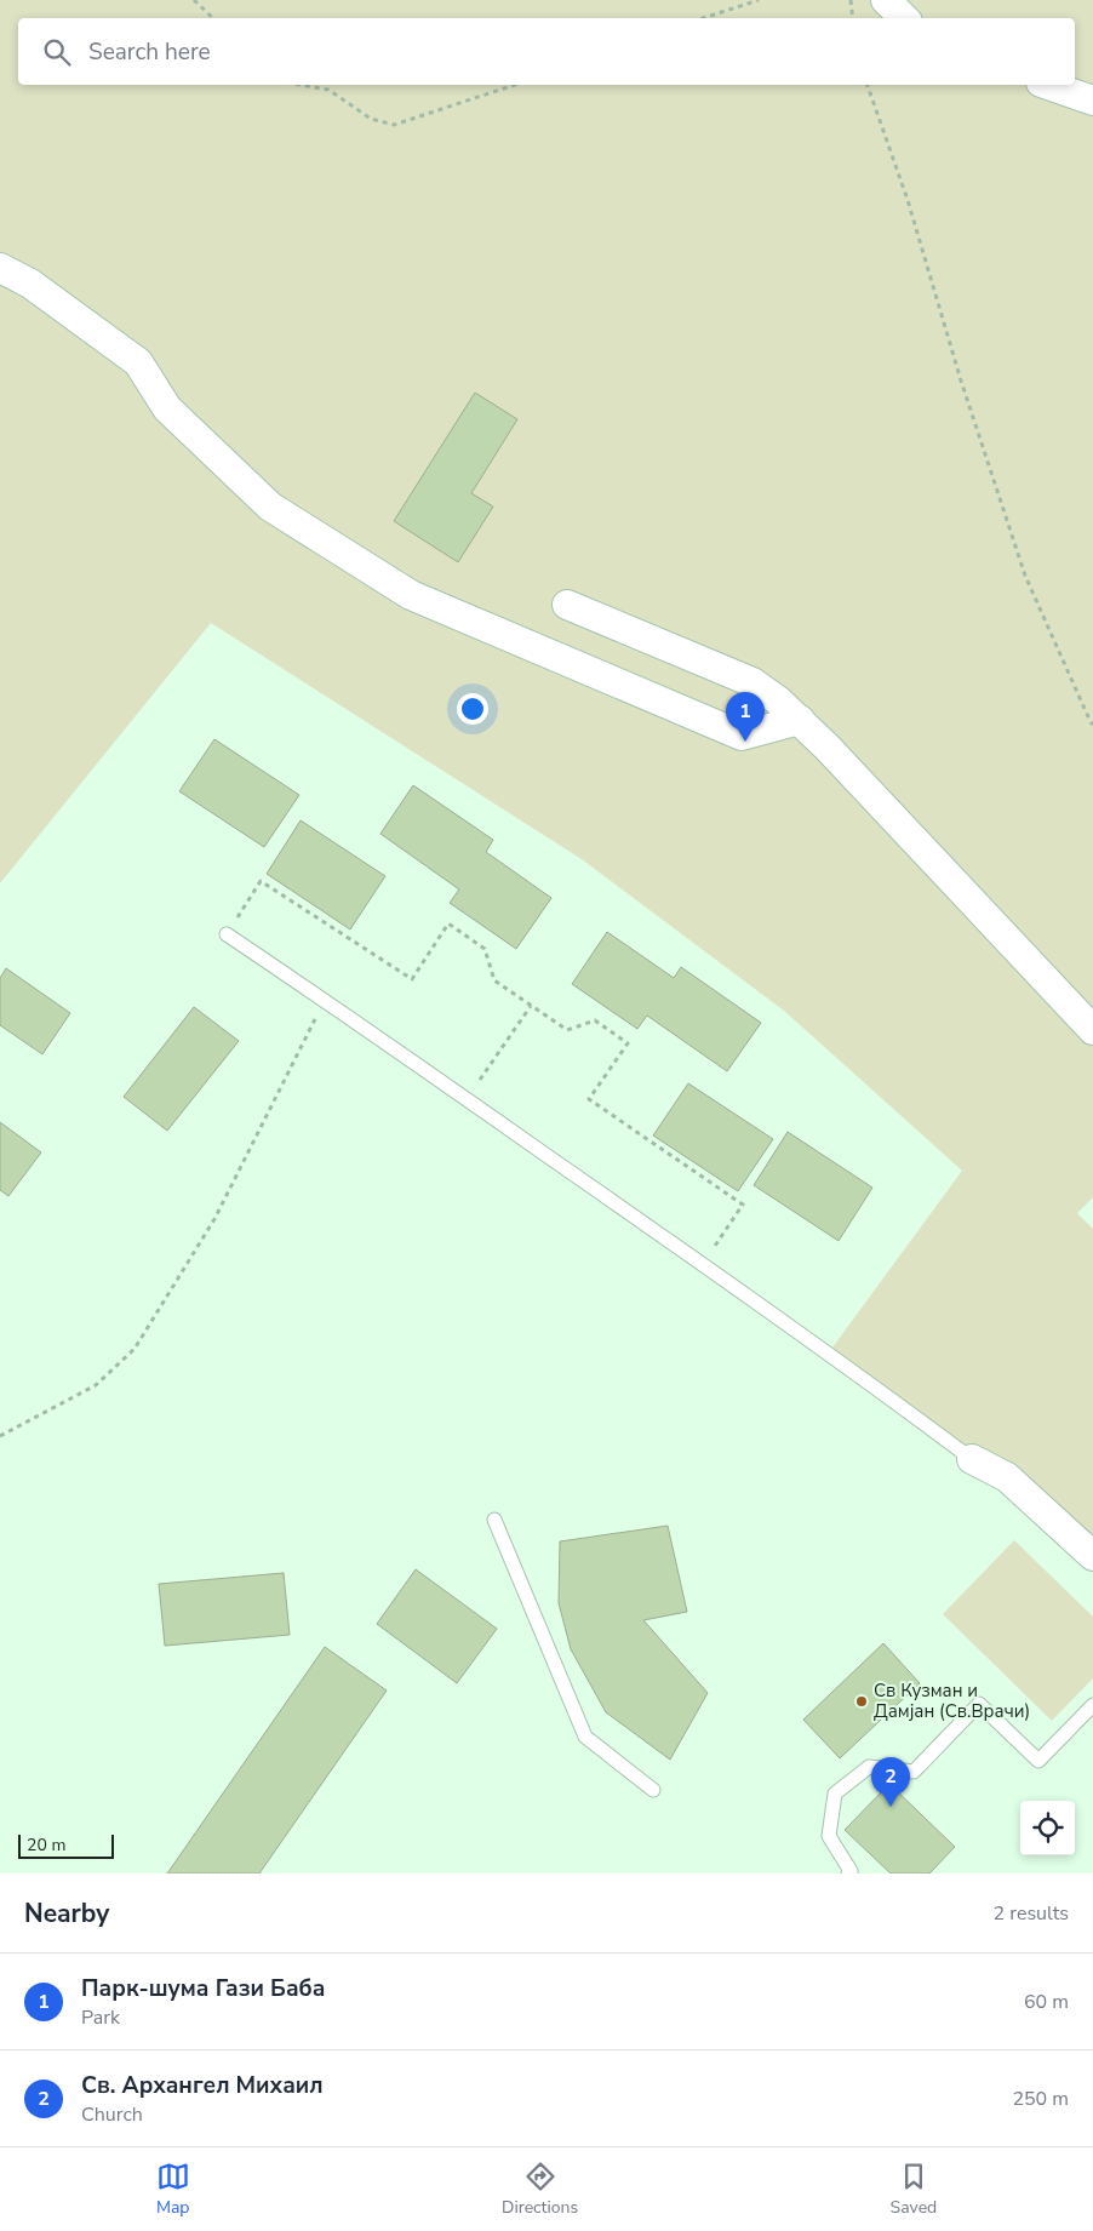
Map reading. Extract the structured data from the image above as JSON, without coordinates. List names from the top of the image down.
{
  "places": ["Св Кузман и Дамјан (Св.Врачи)"],
  "scale_bar": "20 m",
  "page": {
    "search": "Search here",
    "pins": ["1", "2"],
    "scale": "20 m",
    "heading": ["Nearby", "2 results"],
    "list": [
      {
        "mark": "1",
        "name": "Парк-шума Гази Баба",
        "note": "Park",
        "value": "60 m"
      },
      {
        "mark": "2",
        "name": "Св. Архангел Михаил",
        "note": "Church",
        "value": "250 m"
      }
    ],
    "nav": ["Map", "Directions", "Saved"]
  }
}
